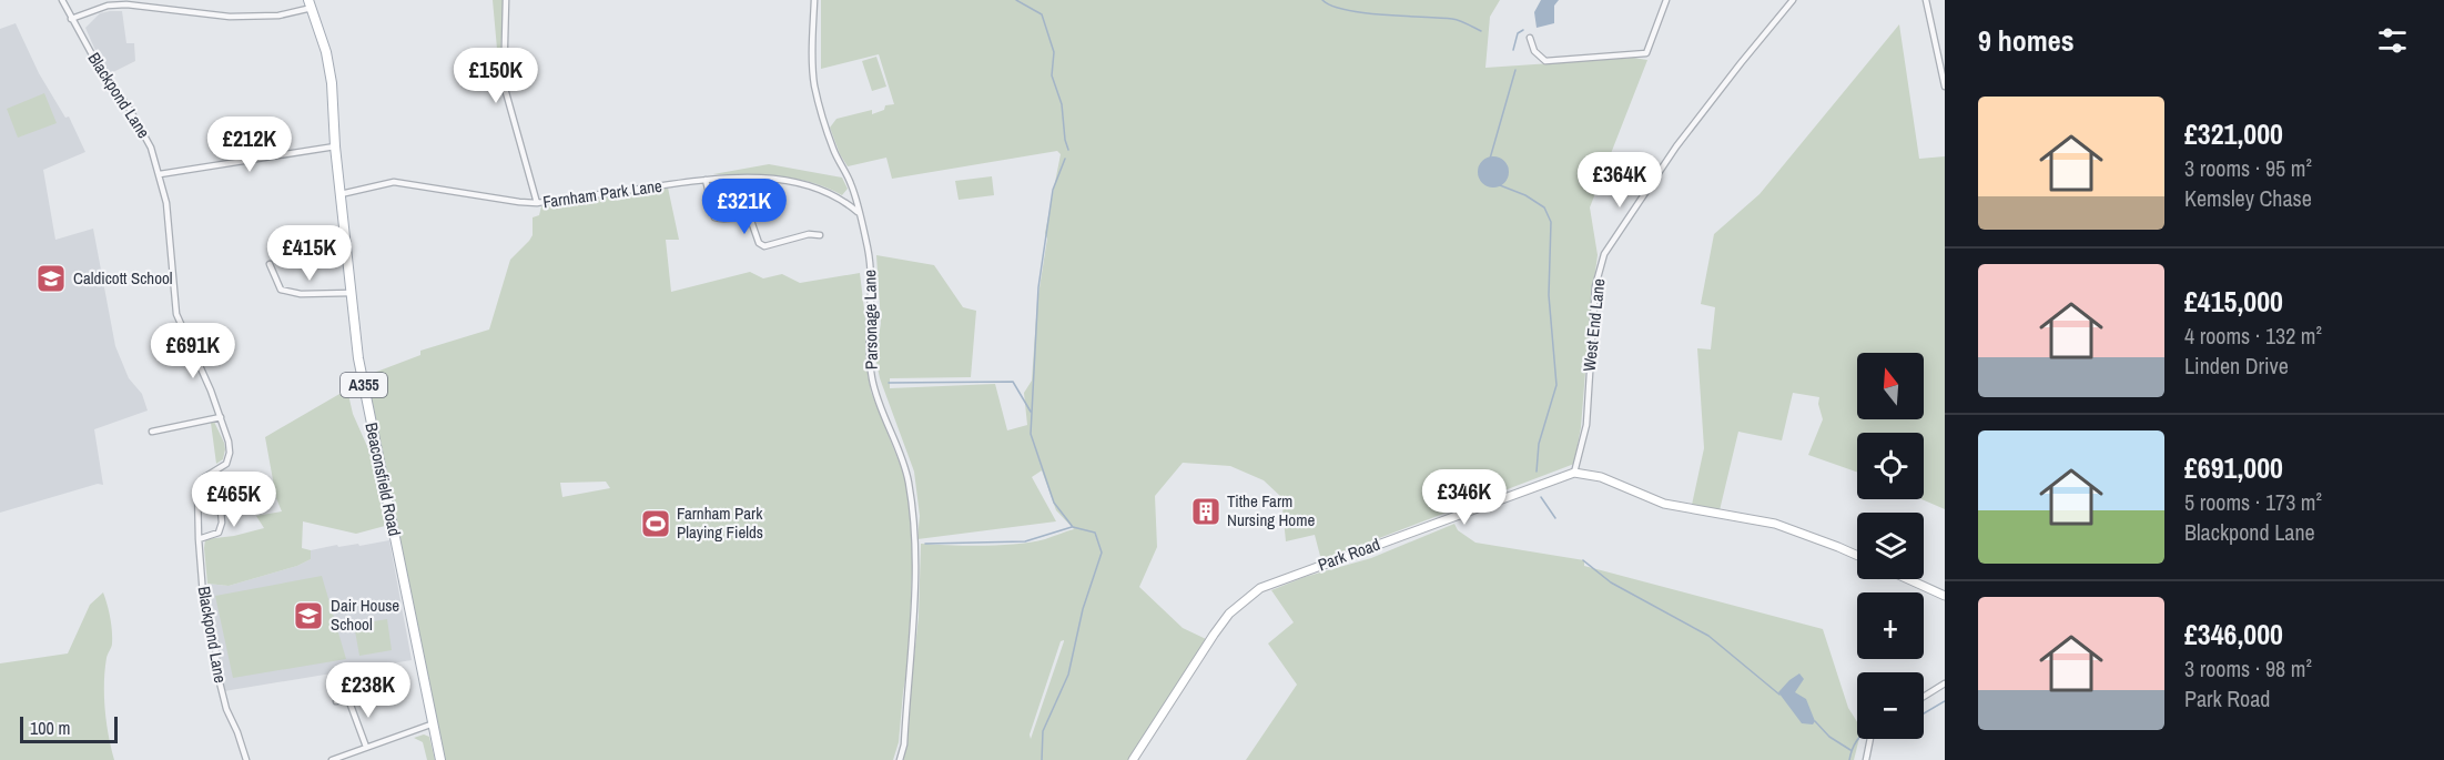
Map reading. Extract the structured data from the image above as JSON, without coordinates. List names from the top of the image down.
{
  "streets": {
    "main road": ["A355", "Beaconsfield Road", "Park Road"],
    "street": [
      "Blackpond Lane",
      "Farnham Park Lane",
      "Parsonage Lane",
      "West End Lane"
    ]
  },
  "crossings": [
    ["Farnham Park Lane", "Parsonage Lane"],
    ["Farnham Park Lane", "Beaconsfield Road"],
    ["West End Lane", "Park Road"]
  ],
  "places": {
    "school or university": ["Caldicott School", "Dair House School"],
    "building": ["Tithe Farm Nursing Home"],
    "sports": ["Farnham Park Playing Fields"]
  },
  "scale_bar": "100 m",
  "north": "top",
  "page": {
    "heading": "9 homes",
    "price": [
      "£150K",
      "£212K",
      "£364K",
      "£321K",
      "£415K",
      "£691K",
      "£346K",
      "£465K",
      "£238K"
    ],
    "list": [
      {
        "name": "£321,000",
        "note": "3 rooms · 95 m² · Kemsley Chase"
      },
      {
        "name": "£415,000",
        "note": "4 rooms · 132 m² · Linden Drive"
      },
      {
        "name": "£691,000",
        "note": "5 rooms · 173 m² · Blackpond Lane"
      },
      {
        "name": "£346,000",
        "note": "3 rooms · 98 m² · Park Road"
      }
    ],
    "map_buttons": ["+", "−"],
    "scale": "100 m"
  }
}
